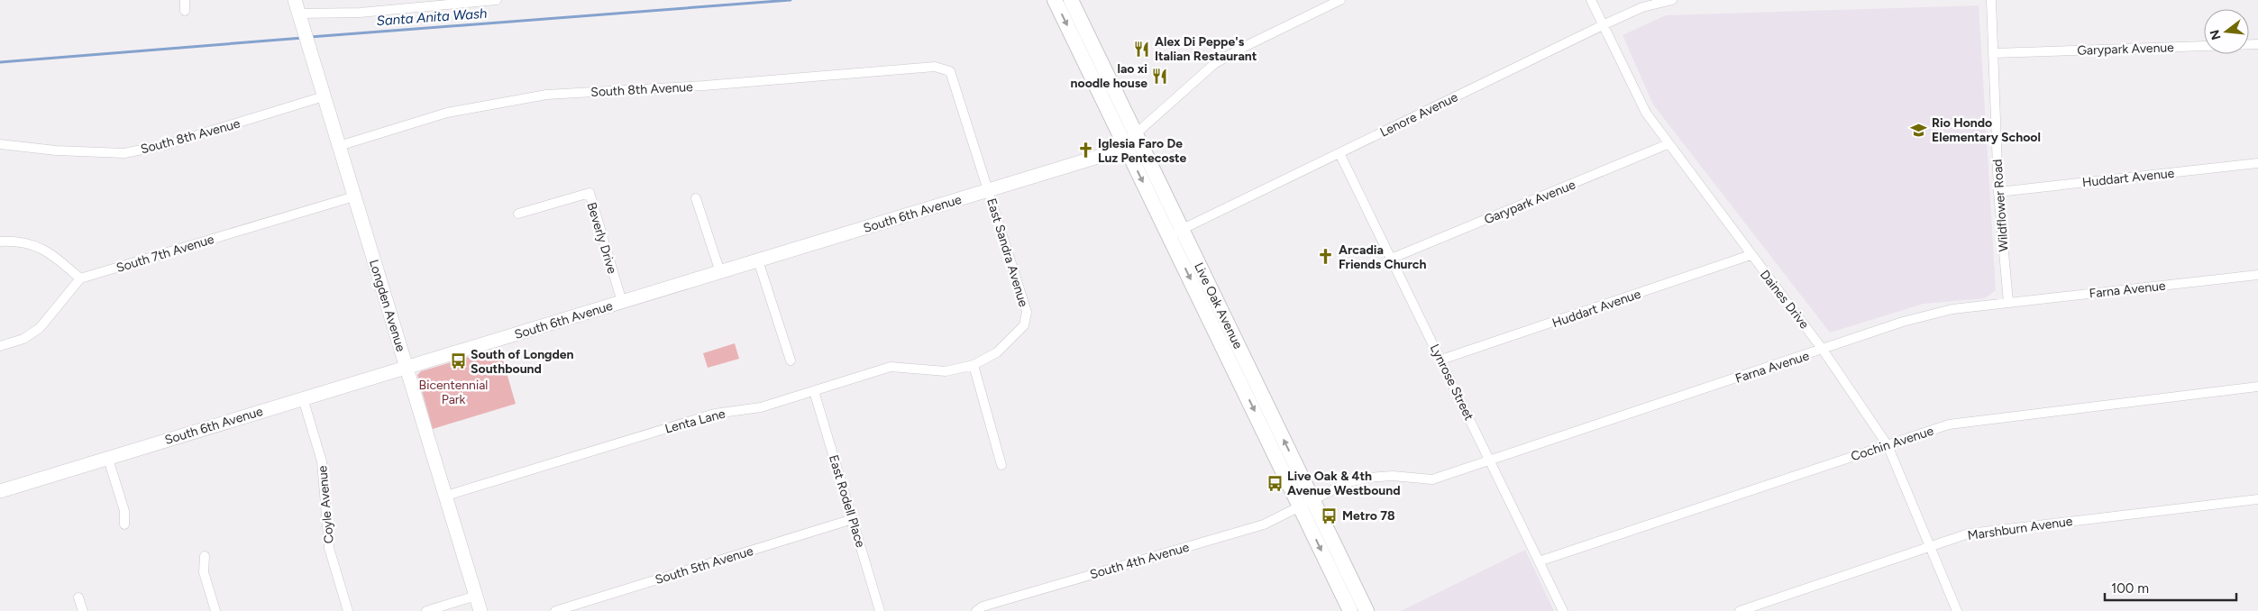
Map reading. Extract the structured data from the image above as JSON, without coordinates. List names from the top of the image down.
{
  "streets": {
    "main road": ["Live Oak Avenue"],
    "street": [
      "Garypark Avenue",
      "South 8th Avenue",
      "Lenore Avenue",
      "Huddart Avenue",
      "Wildflower Road",
      "South 6th Avenue",
      "Beverly Drive",
      "East Sandra Avenue",
      "South 7th Avenue",
      "Farna Avenue",
      "Daines Drive",
      "Longden Avenue",
      "Lynrose Street",
      "Lenta Lane",
      "Cochin Avenue",
      "East Rodell Place",
      "Coyle Avenue",
      "Marshburn Avenue",
      "South 4th Avenue",
      "South 5th Avenue"
    ]
  },
  "crossings": [
    ["Garypark Avenue", "Wildflower Road"],
    ["Garypark Avenue", "Daines Drive"],
    ["Garypark Avenue", "Lynrose Street"],
    ["South 8th Avenue", "East Sandra Avenue"],
    ["South 8th Avenue", "Longden Avenue"],
    ["Lenore Avenue", "Daines Drive"],
    ["Lenore Avenue", "Live Oak Avenue"],
    ["Lenore Avenue", "Lynrose Street"],
    ["Huddart Avenue", "Wildflower Road"],
    ["Huddart Avenue", "Daines Drive"],
    ["Huddart Avenue", "Lynrose Street"],
    ["Wildflower Road", "Farna Avenue"],
    ["South 6th Avenue", "Beverly Drive"],
    ["South 6th Avenue", "East Sandra Avenue"],
    ["South 6th Avenue", "Longden Avenue"],
    ["South 6th Avenue", "Live Oak Avenue"],
    ["South 6th Avenue", "Coyle Avenue"],
    ["East Sandra Avenue", "Lenta Lane"],
    ["South 7th Avenue", "Longden Avenue"],
    ["Farna Avenue", "Daines Drive"],
    ["Farna Avenue", "Live Oak Avenue"],
    ["Farna Avenue", "Lynrose Street"],
    ["Farna Avenue", "South 4th Avenue"],
    ["Daines Drive", "Cochin Avenue"],
    ["Daines Drive", "Marshburn Avenue"],
    ["Longden Avenue", "Lenta Lane"],
    ["Live Oak Avenue", "South 4th Avenue"],
    ["Lynrose Street", "Cochin Avenue"],
    ["Lenta Lane", "East Rodell Place"],
    ["East Rodell Place", "South 5th Avenue"]
  ],
  "water": ["Santa Anita Wash"],
  "parks": ["Bicentennial Park"],
  "places": {
    "restaurant": ["Alex Di Peppe's Italian Restaurant", "lao xi noodle house"],
    "school or university": ["Rio Hondo Elementary School"],
    "church": ["Iglesia Faro De Luz Pentecoste", "Arcadia Friends Church"],
    "bus stop": ["South of Longden Southbound", "Live Oak & 4th Avenue Westbound", "Metro 78"]
  },
  "scale_bar": "100 m",
  "north": "left"
}
